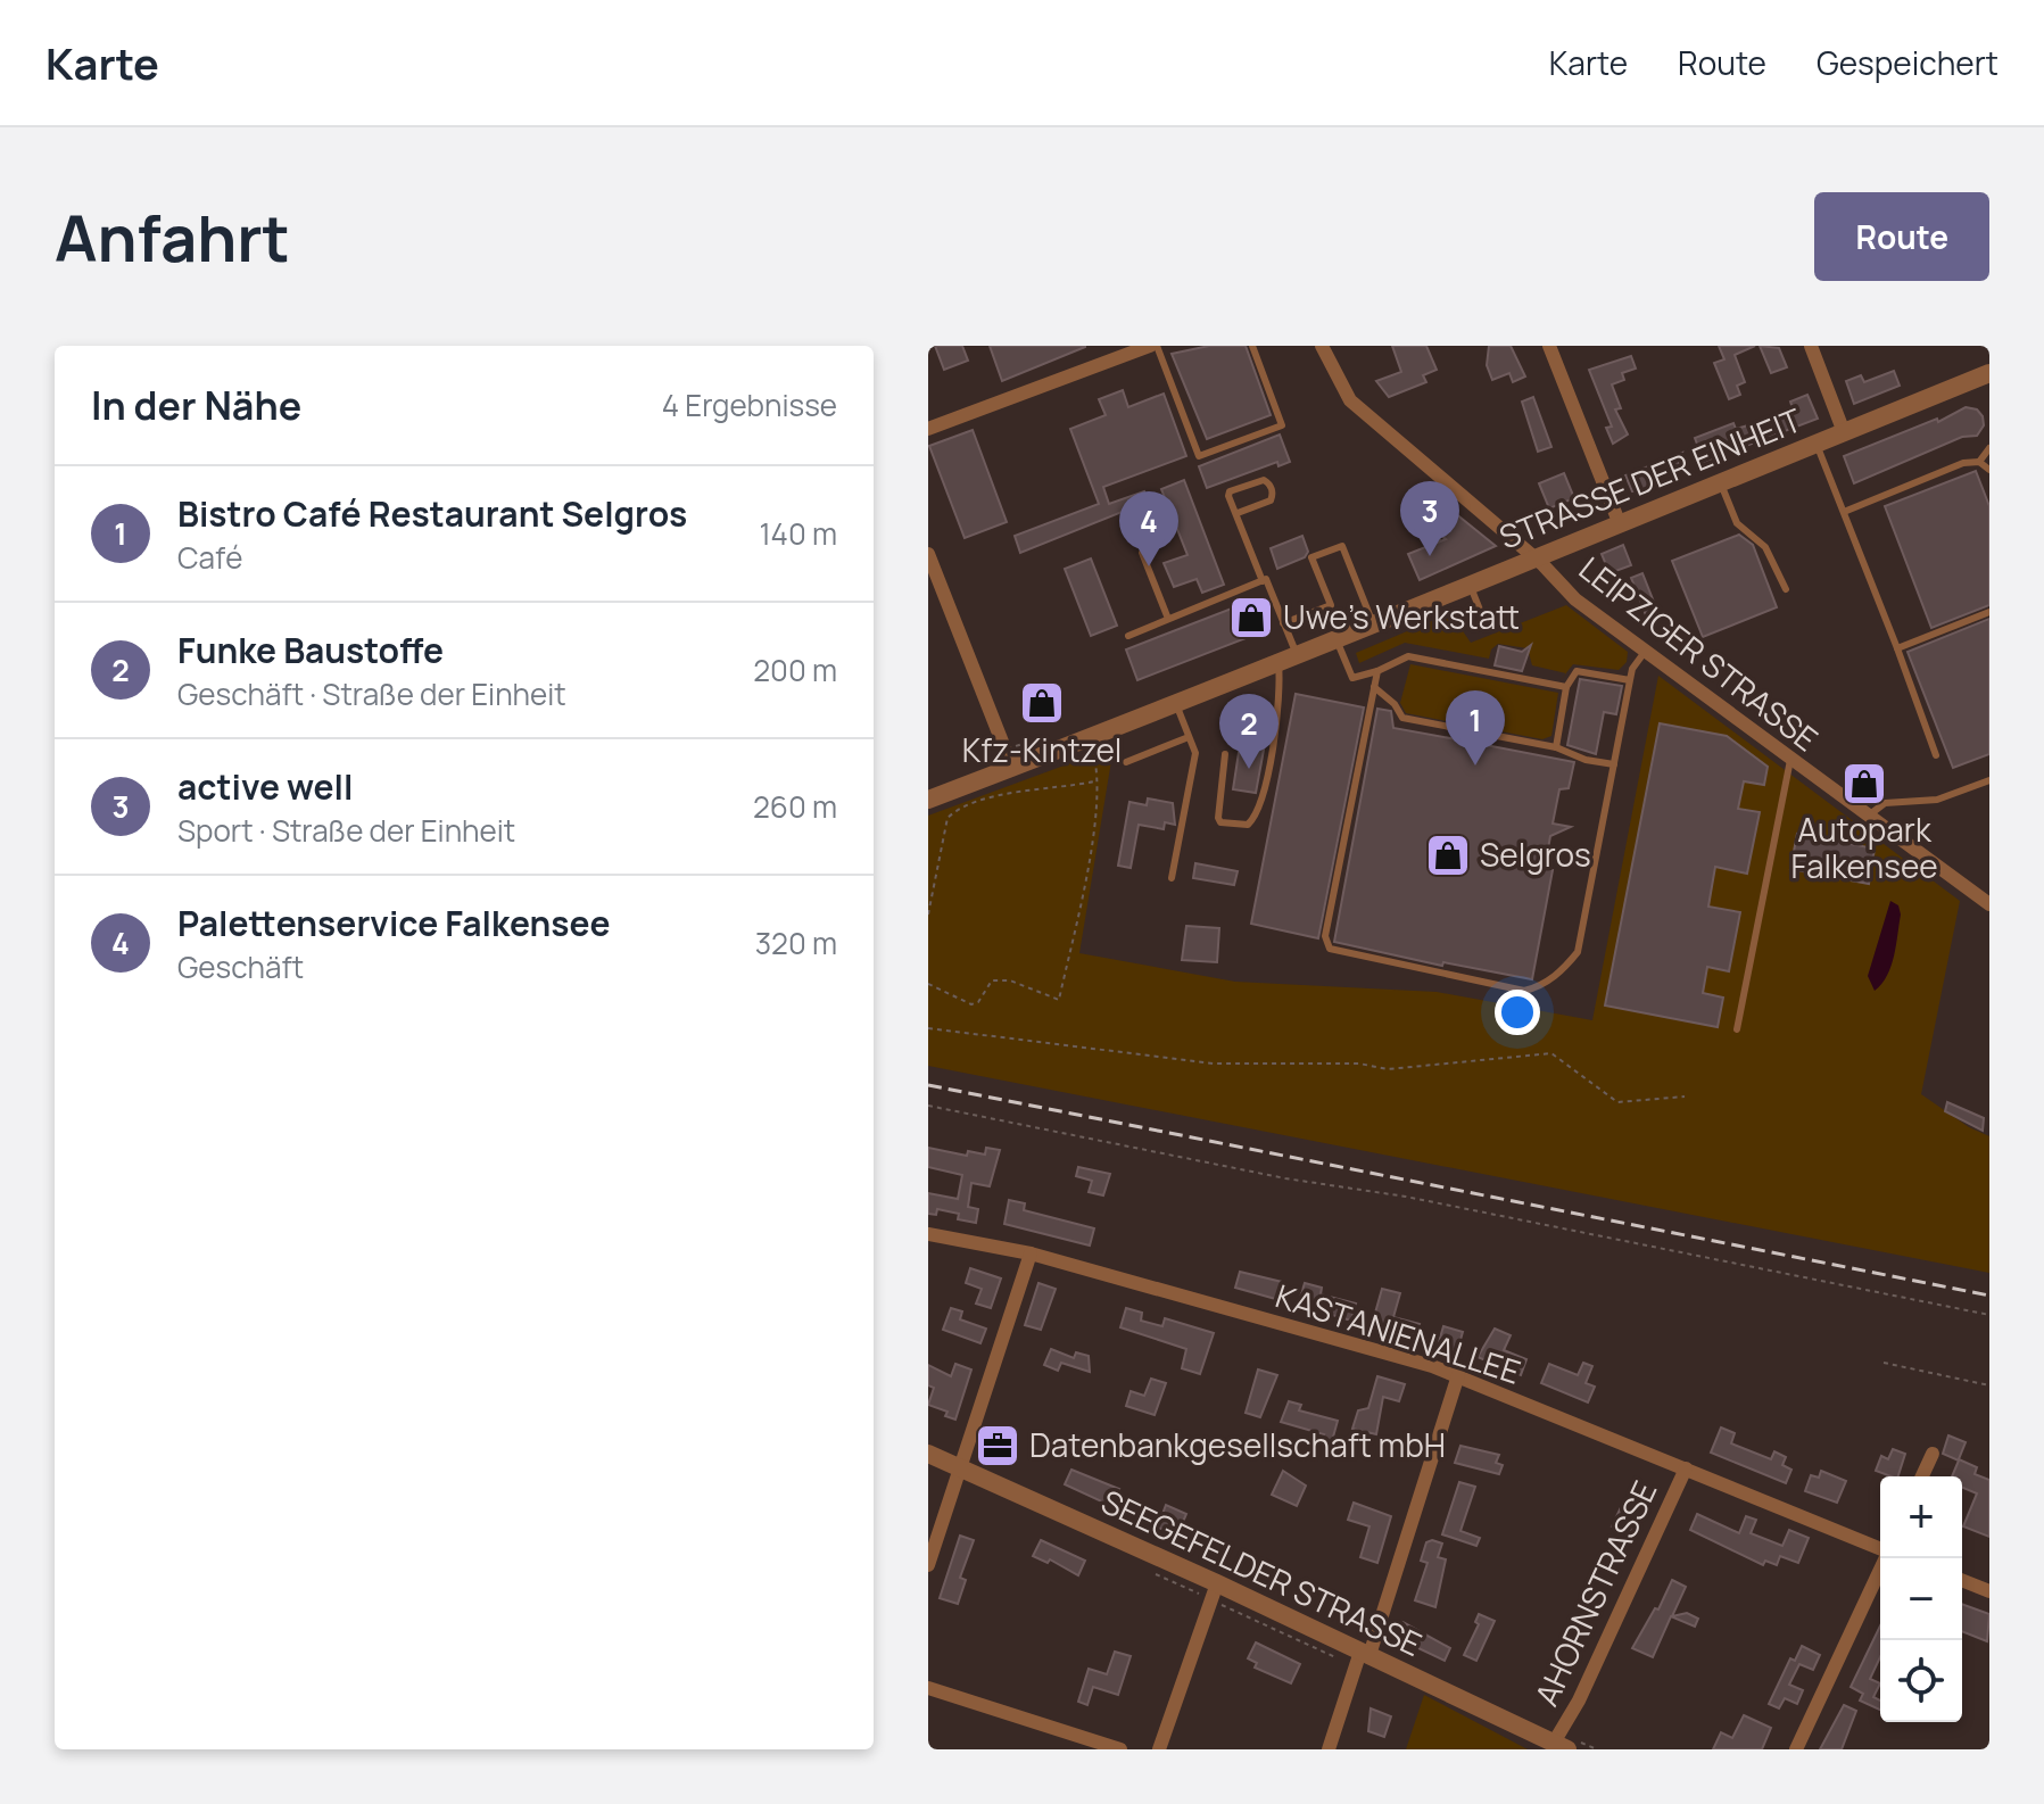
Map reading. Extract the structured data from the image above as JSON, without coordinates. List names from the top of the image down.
{
  "streets": {
    "street": [
      "STRASSE DER EINHEIT",
      "LEIPZIGER STRASSE",
      "KASTANIENALLEE",
      "SEEGEFELDER STRASSE",
      "AHORNSTRASSE"
    ]
  },
  "crossings": [
    ["STRASSE DER EINHEIT", "LEIPZIGER STRASSE"],
    ["KASTANIENALLEE", "AHORNSTRASSE"],
    ["SEEGEFELDER STRASSE", "AHORNSTRASSE"]
  ],
  "places": {
    "shop": [
      "Uwe's Werkstatt",
      "Kfz-Kintzel",
      "Autopark Falkensee",
      "Selgros"
    ],
    "office": ["Datenbankgesellschaft mbH"]
  },
  "page": {
    "header": "Karte",
    "nav": ["Karte", "Route", "Gespeichert"],
    "buttons": "Route",
    "title": "Anfahrt",
    "heading": ["In der Nähe", "4 Ergebnisse"],
    "list": [
      {
        "mark": "1",
        "name": "Bistro Café Restaurant Selgros",
        "note": "Café",
        "value": "140 m"
      },
      {
        "mark": "2",
        "name": "Funke Baustoffe",
        "note": "Geschäft · Straße der Einheit",
        "value": "200 m"
      },
      {
        "mark": "3",
        "name": "active well",
        "note": "Sport · Straße der Einheit",
        "value": "260 m"
      },
      {
        "mark": "4",
        "name": "Palettenservice Falkensee",
        "note": "Geschäft",
        "value": "320 m"
      }
    ],
    "pins": [
      "3",
      "4",
      "1",
      "2"
    ],
    "map_buttons": ["+", "−"]
  }
}
